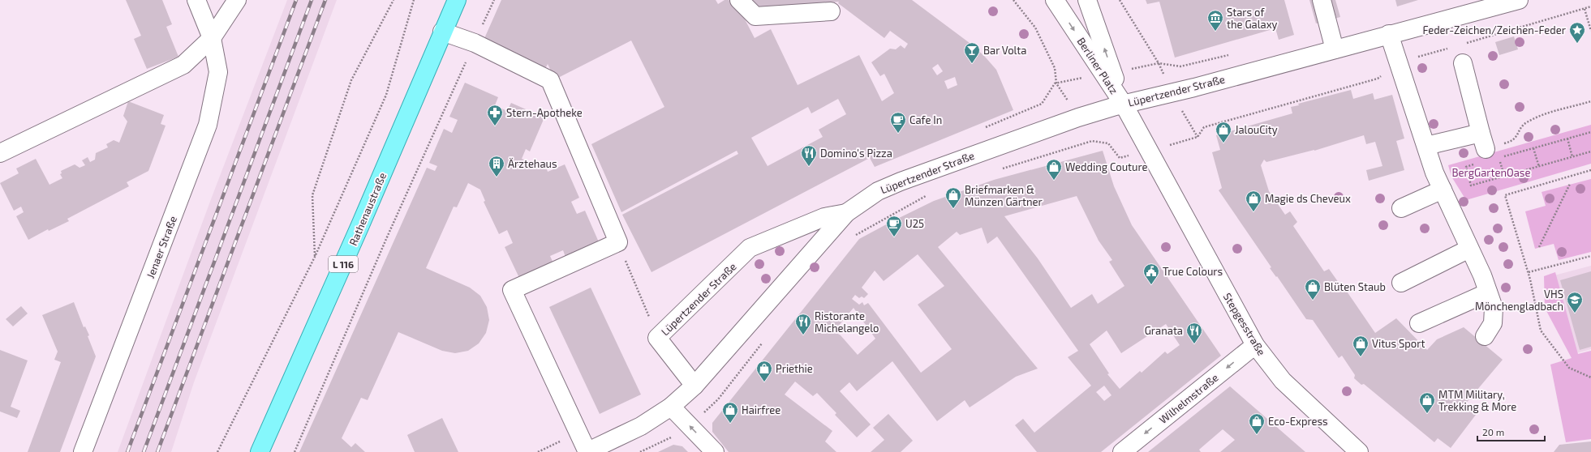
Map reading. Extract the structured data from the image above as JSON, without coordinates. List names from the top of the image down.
{
  "streets": {
    "main road": ["Rathenaustraße", "L 116"],
    "street": [
      "Berliner Platz",
      "Lüpertzender Straße",
      "Jenaer Straße",
      "Stepgesstraße",
      "Wilhelmstraße"
    ]
  },
  "crossings": [
    ["Berliner Platz", "Lüpertzender Straße"],
    ["Berliner Platz", "Stepgesstraße"],
    ["Lüpertzender Straße", "Stepgesstraße"],
    ["Stepgesstraße", "Wilhelmstraße"]
  ],
  "one_way": ["Wilhelmstraße"],
  "parks": ["BergGartenOase"],
  "places": {
    "museum": ["Stars of the Galaxy"],
    "place": ["Feder-Zeichen/Zeichen-Feder"],
    "bar": ["Bar Volta"],
    "pharmacy": ["Stern-Apotheke"],
    "cafe": ["Cafe In", "U25"],
    "shop": [
      "JalouCity",
      "Wedding Couture",
      "Briefmarken & Münzen Gärtner",
      "Magie ds Cheveux",
      "Blüten Staub",
      "Vitus Sport",
      "Priethie",
      "MTM Military, Trekking & More",
      "Hairfree",
      "Eco-Express"
    ],
    "restaurant": ["Domino's Pizza", "Ristorante Michelangelo", "Granata"],
    "building": ["Ärztehaus"],
    "public building": ["True Colours"],
    "school or university": ["VHS Mönchengladbach"]
  },
  "scale_bar": "20 m"
}
